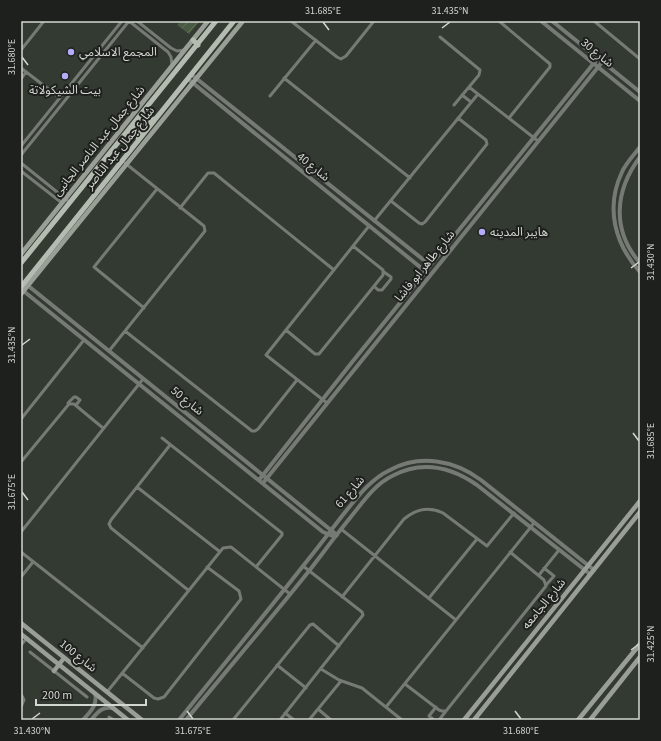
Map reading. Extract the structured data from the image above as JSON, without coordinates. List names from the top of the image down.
{
  "streets": {
    "main road": [
      "شارع جمال عبد الناصر الجانبى",
      "شارع جمال عبد الناصر",
      "شارع الجامعه",
      "شارع 100"
    ],
    "street": [
      "شارع 30",
      "شارع 40",
      "شارع طاهر ابو فاشا",
      "شارع 50",
      "شارع 61"
    ]
  },
  "crossings": [
    ["شارع 30", "شارع طاهر ابو فاشا"],
    ["شارع جمال عبد الناصر الجانبى", "شارع جمال عبد الناصر"],
    ["شارع جمال عبد الناصر", "شارع 40"],
    ["شارع جمال عبد الناصر", "شارع 50"],
    ["شارع 40", "شارع طاهر ابو فاشا"],
    ["شارع طاهر ابو فاشا", "شارع 50"],
    ["شارع 50", "شارع 61"],
    ["شارع 61", "شارع الجامعه"]
  ],
  "places": ["المجمع الاسلامي", "بيت الشيكولاتة", "هايبر المدينه"],
  "scale_bar": "200 m",
  "coordinates": [
    "31.685°E",
    "31.435°N",
    "31.680°E",
    "31.430°N",
    "31.675°E",
    "31.425°N"
  ]
}
